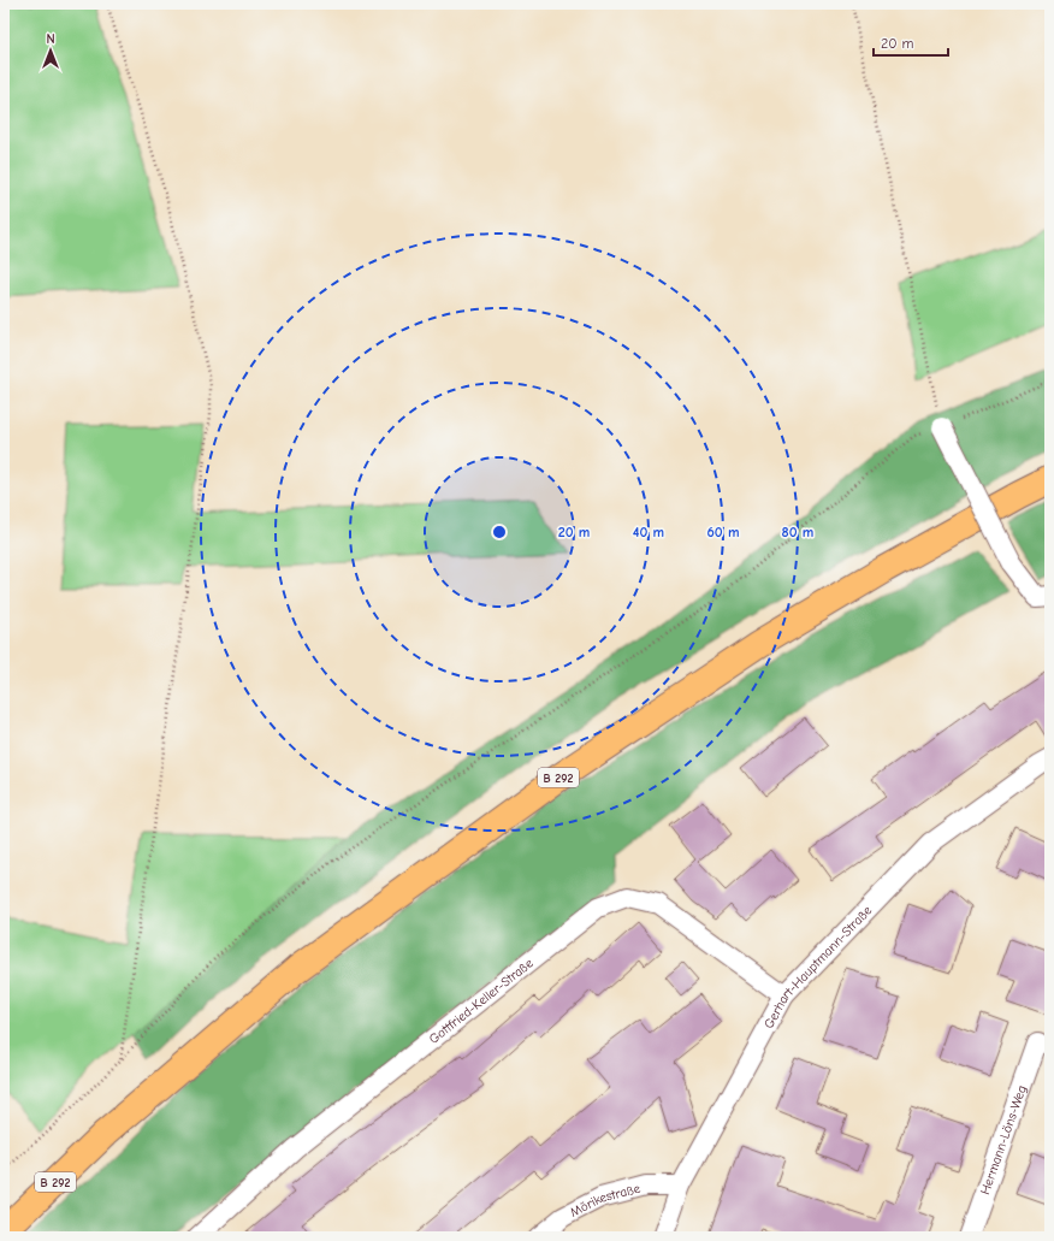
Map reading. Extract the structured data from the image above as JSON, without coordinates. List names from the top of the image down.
{
  "streets": {
    "highway": ["B 292"],
    "street": [
      "Gerhart-Hauptmann-Straße",
      "Gottfried-Keller-Straße",
      "Hermann-Löns-Weg",
      "Mörikestraße"
    ]
  },
  "crossings": [
    ["Gerhart-Hauptmann-Straße", "Gottfried-Keller-Straße"],
    ["Gerhart-Hauptmann-Straße", "Mörikestraße"]
  ],
  "scale_bar": "20 m",
  "north": "top",
  "rings": [
    "20 m",
    "40 m",
    "60 m",
    "80 m"
  ]
}
